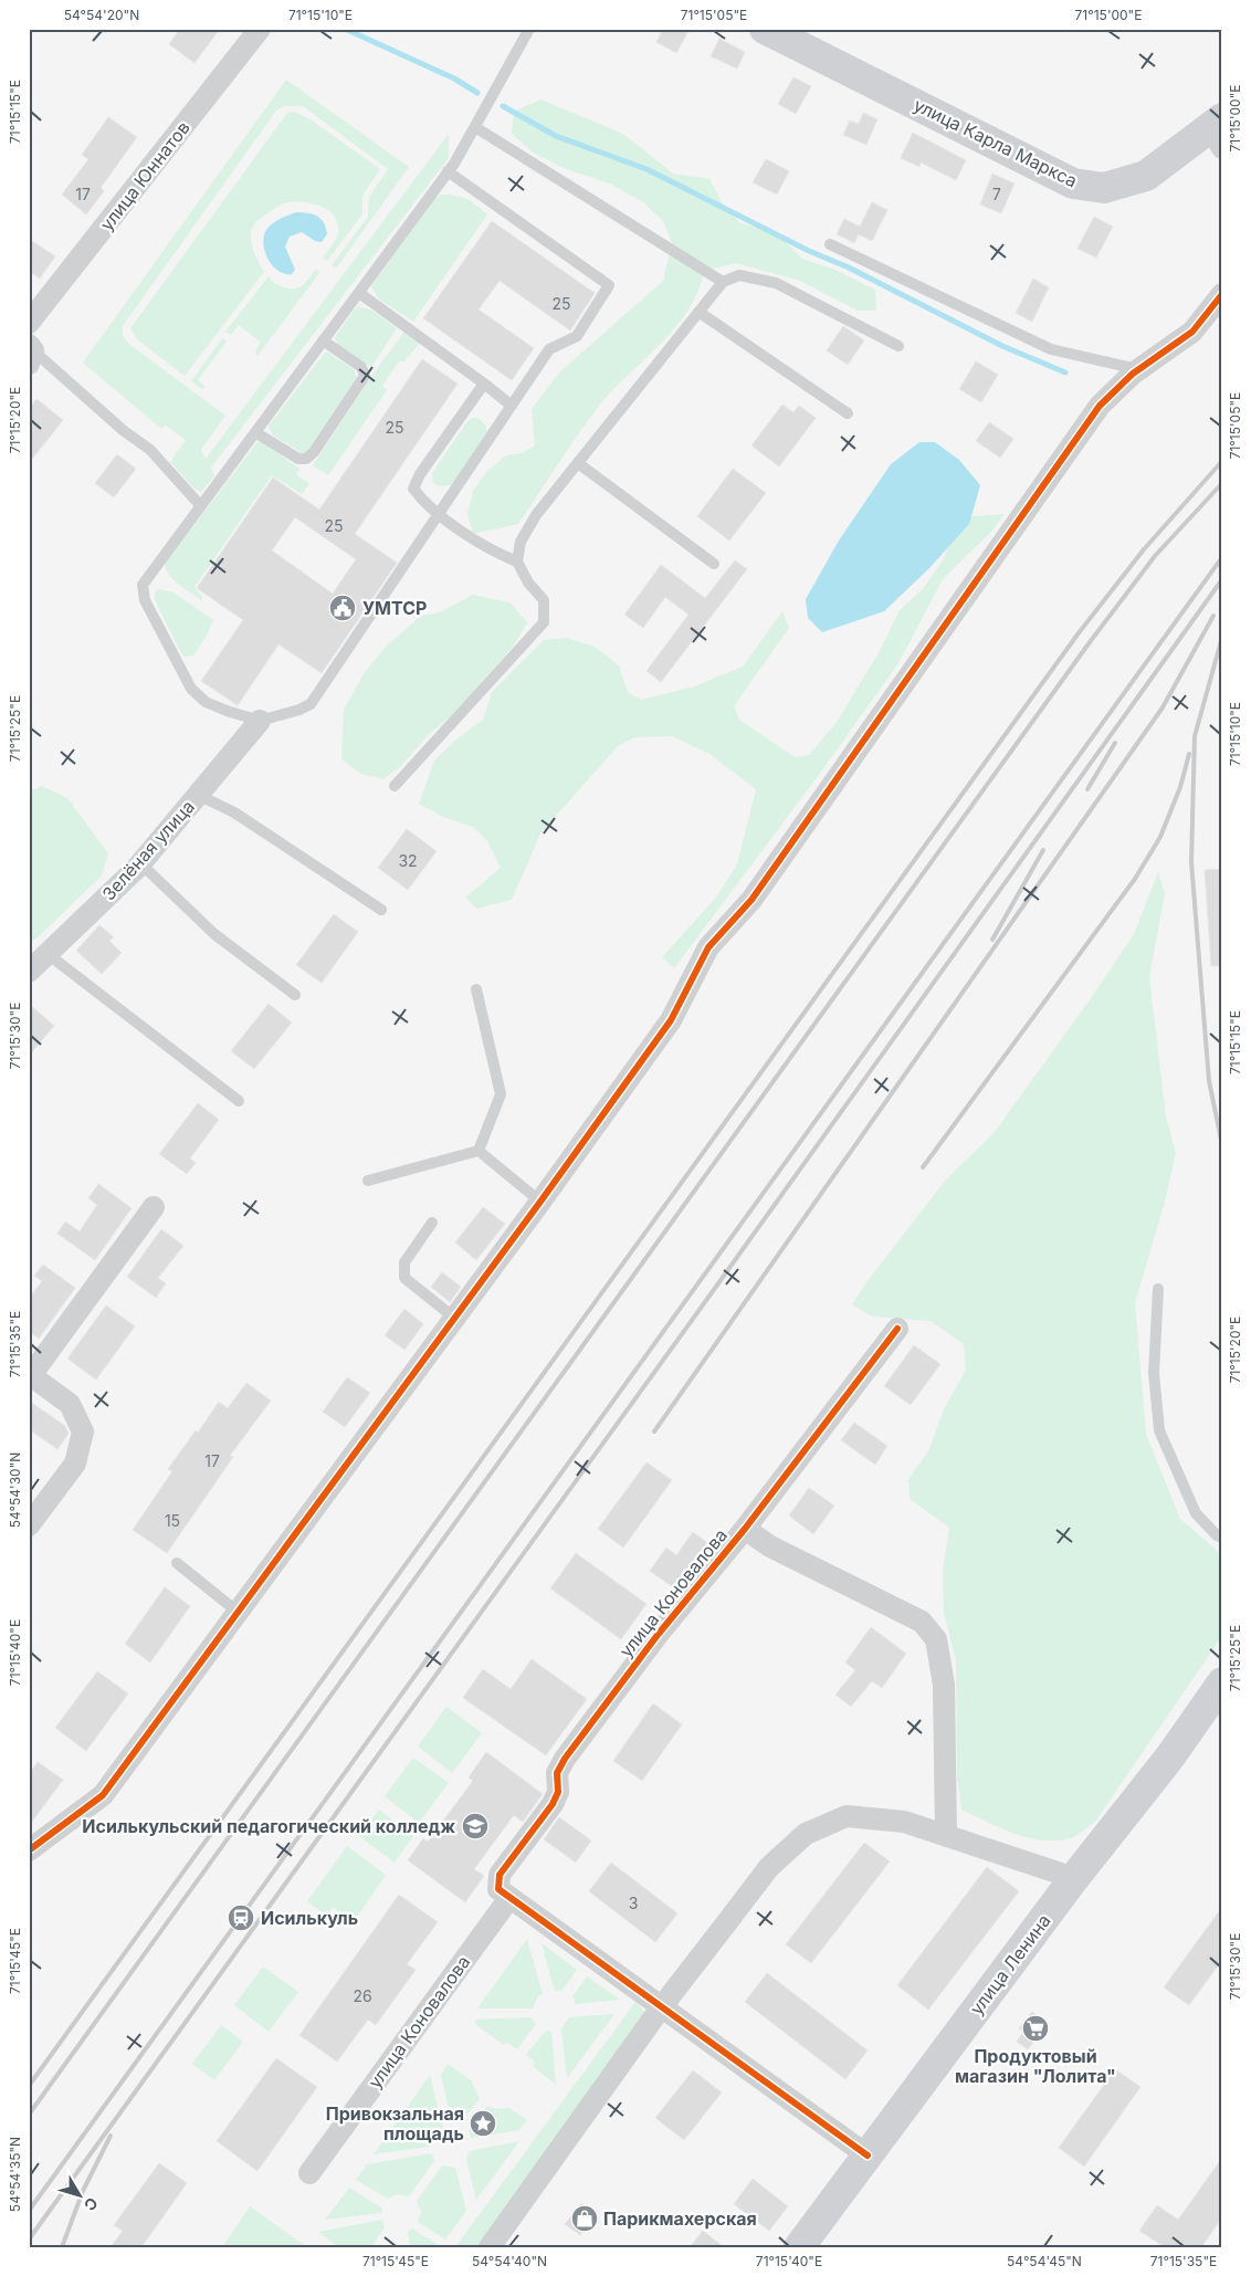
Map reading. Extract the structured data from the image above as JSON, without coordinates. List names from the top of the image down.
{
  "streets": {
    "street": [
      "улица Карла Маркса",
      "улица Юннатов",
      "Зелёная улица",
      "улица Коновалова",
      "улица Ленина"
    ]
  },
  "places": {
    "public building": ["УМТСР"],
    "school or university": ["Исилькульский педагогический колледж"],
    "station": ["Исилькуль"],
    "supermarket": ["Продуктовый магазин \"Лолита\""],
    "place": ["Привокзальная площадь"],
    "shop": ["Парикмахерская"]
  },
  "house_numbers": [
    "17",
    "7",
    "25",
    "25",
    "25",
    "32",
    "17",
    "15",
    "3",
    "26"
  ],
  "north": "bottom right",
  "coordinates": [
    "54°54'20\"N",
    "71°15'10\"E",
    "71°15'05\"E",
    "71°15'00\"E",
    "71°15'15\"E",
    "71°15'20\"E",
    "71°15'25\"E",
    "71°15'30\"E",
    "71°15'35\"E",
    "54°54'30\"N",
    "71°15'40\"E",
    "71°15'45\"E",
    "54°54'35\"N",
    "54°54'40\"N",
    "54°54'45\"N"
  ]
}
